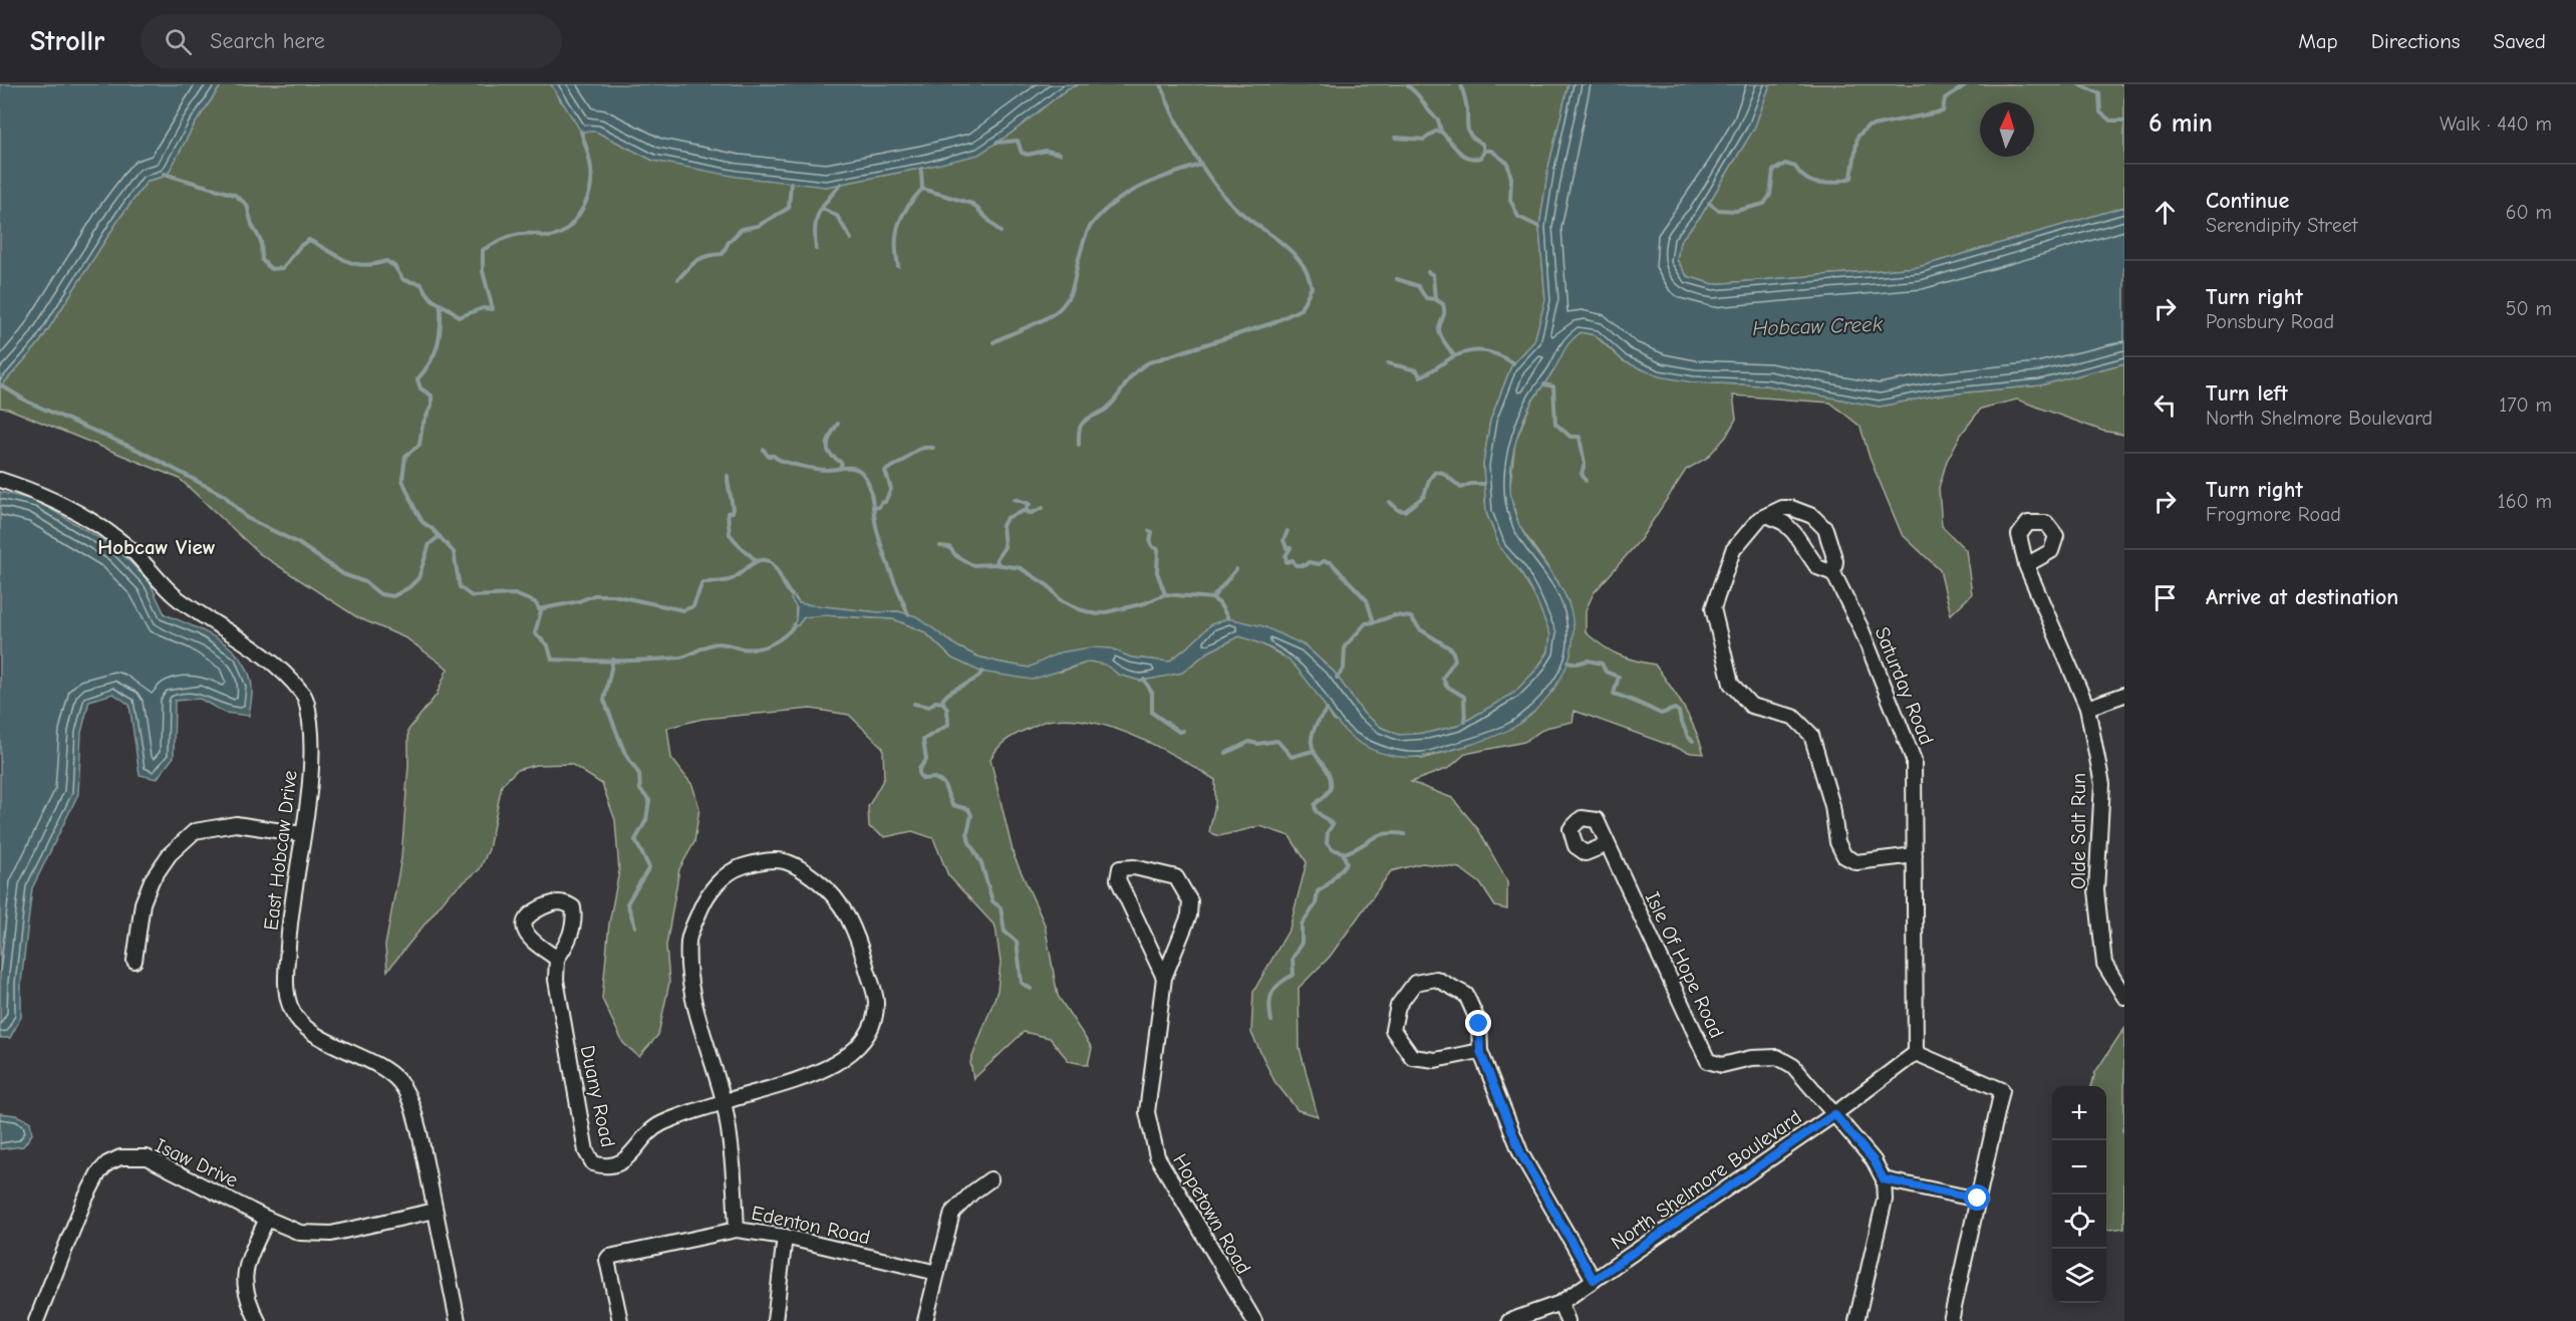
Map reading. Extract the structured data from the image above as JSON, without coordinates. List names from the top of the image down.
{
  "streets": {
    "street": [
      "Saturday Road",
      "Olde Salt Run",
      "East Hobcaw Drive",
      "Isle Of Hope Road",
      "Duany Road",
      "Isaw Drive",
      "North Shelmore Boulevard",
      "Hopetown Road",
      "Edenton Road"
    ]
  },
  "crossings": [
    ["Saturday Road", "North Shelmore Boulevard"],
    ["East Hobcaw Drive", "Isaw Drive"],
    ["Isle Of Hope Road", "North Shelmore Boulevard"]
  ],
  "districts": ["Hobcaw View"],
  "water": ["Hobcaw Creek"],
  "north": "top",
  "page": {
    "header": "Strollr",
    "search": "Search here",
    "nav": ["Map", "Directions", "Saved"],
    "heading": ["6 min", "Walk · 440 m"],
    "list": [
      ["Continue", "Serendipity Street", "60 m"],
      ["Turn right", "Ponsbury Road", "50 m"],
      ["Turn left", "North Shelmore Boulevard", "170 m"],
      ["Turn right", "Frogmore Road", "160 m"],
      "Arrive at destination"
    ],
    "map_buttons": ["+", "−"]
  }
}
